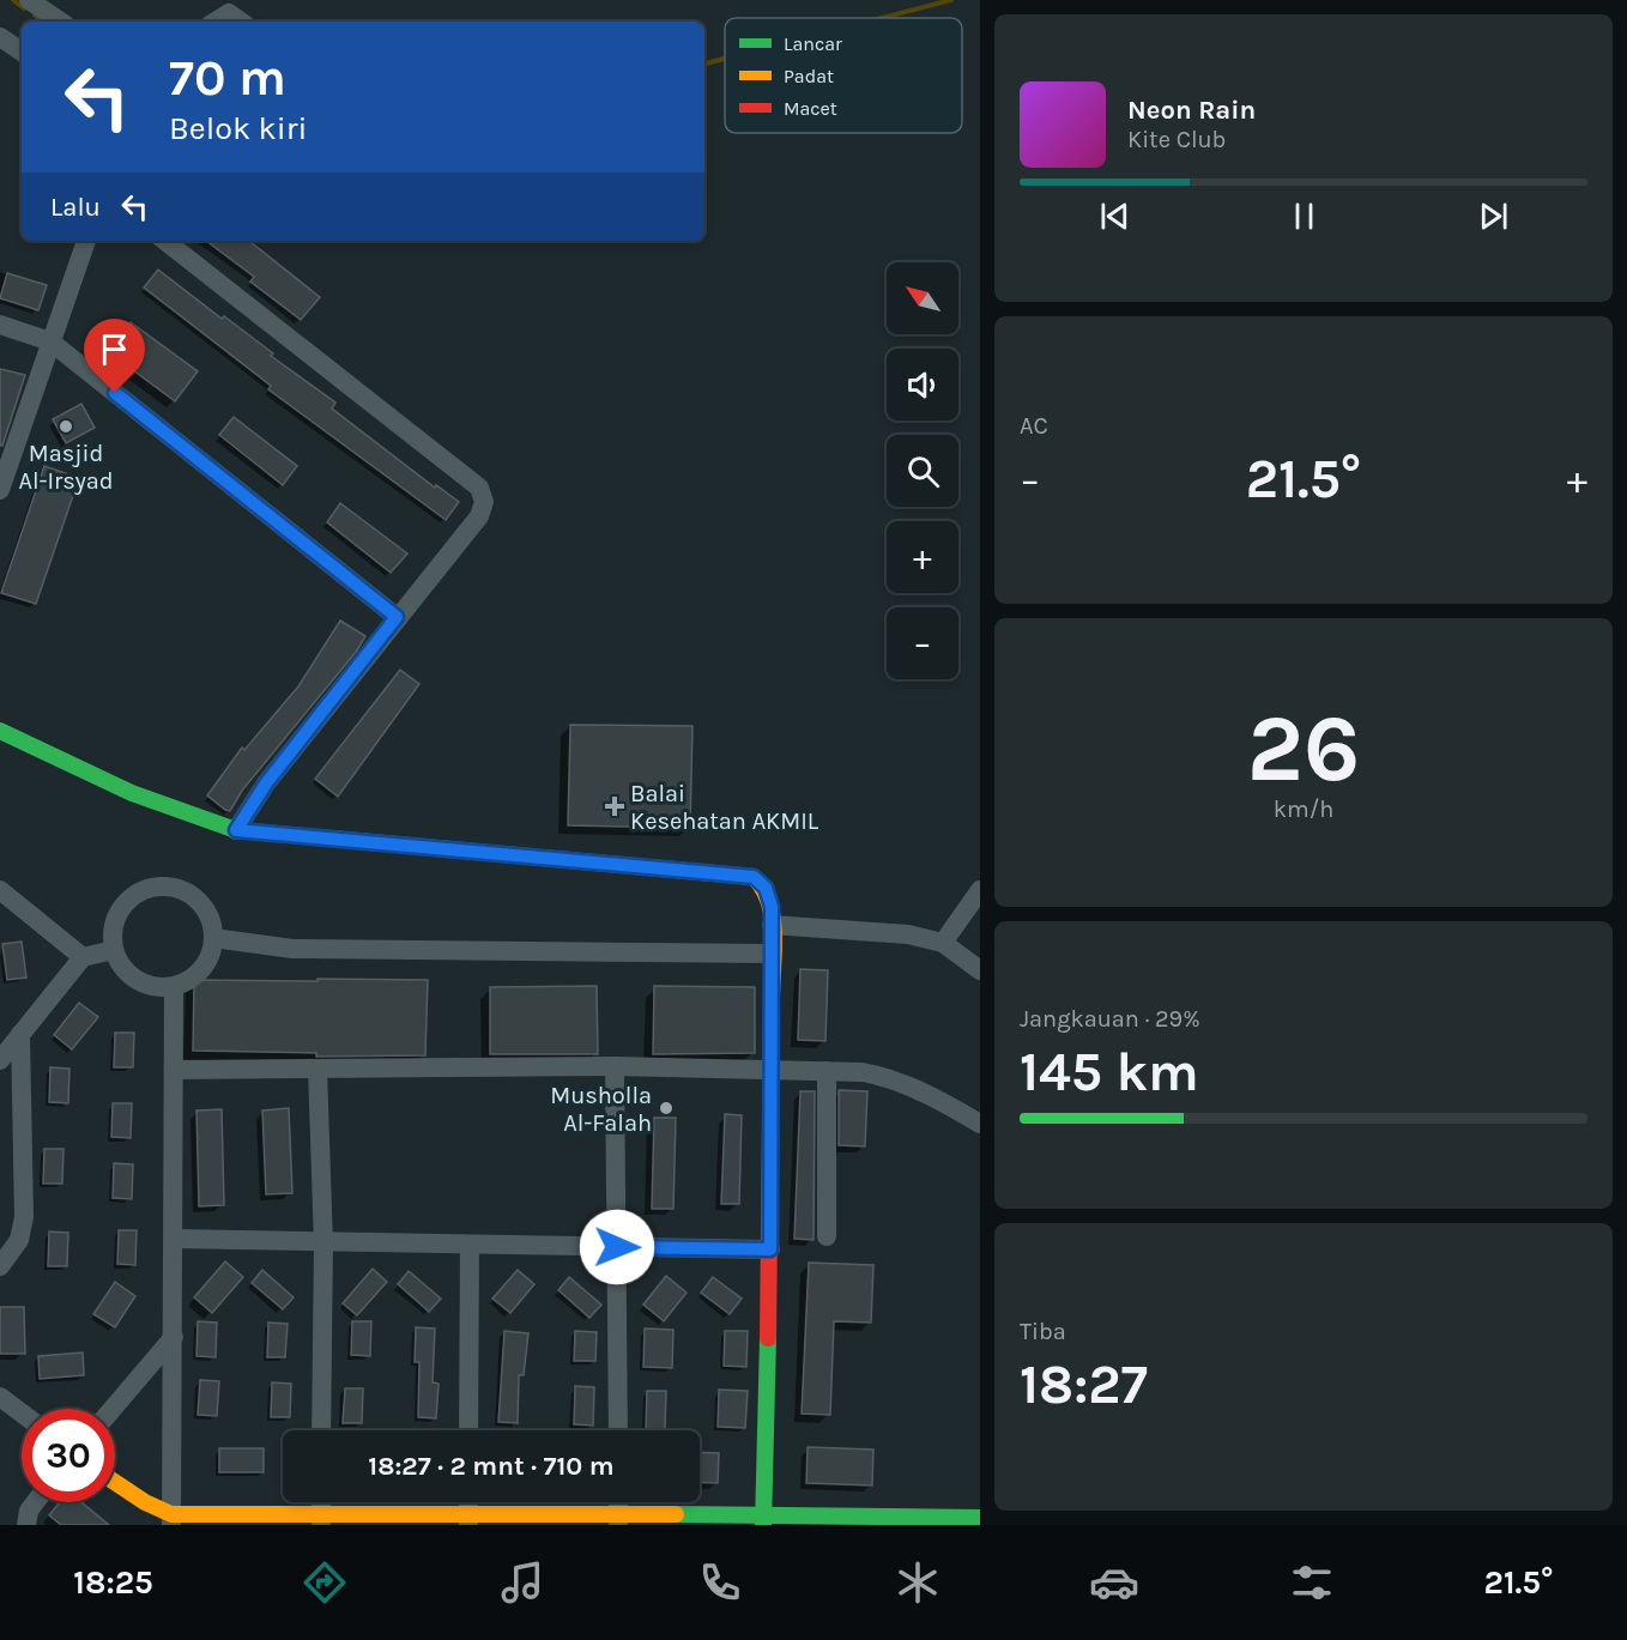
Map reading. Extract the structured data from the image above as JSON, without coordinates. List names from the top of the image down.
{
  "places": {
    "other": ["Masjid Al-Irsyad", "Musholla Al-Falah"],
    "health": ["Balai Kesehatan AKMIL"]
  },
  "legend": ["Lancar", "Padat", "Macet"],
  "north": "top left",
  "page": {
    "turn": ["70 m", "Belok kiri"],
    "song": ["Neon Rain", "Kite Club"],
    "then": "Lalu",
    "map_buttons": ["+", "−"],
    "tile": [
      "AC",
      ["26", "km/h"],
      ["Jangkauan · 29%", "145 km"],
      ["Tiba", "18:27"]
    ],
    "heat": ["−", "21.5°", "+"],
    "limit": "30",
    "trip": "18:27 · 2 mnt · 710 m",
    "tabs": ["18:25", "21.5°"]
  }
}
